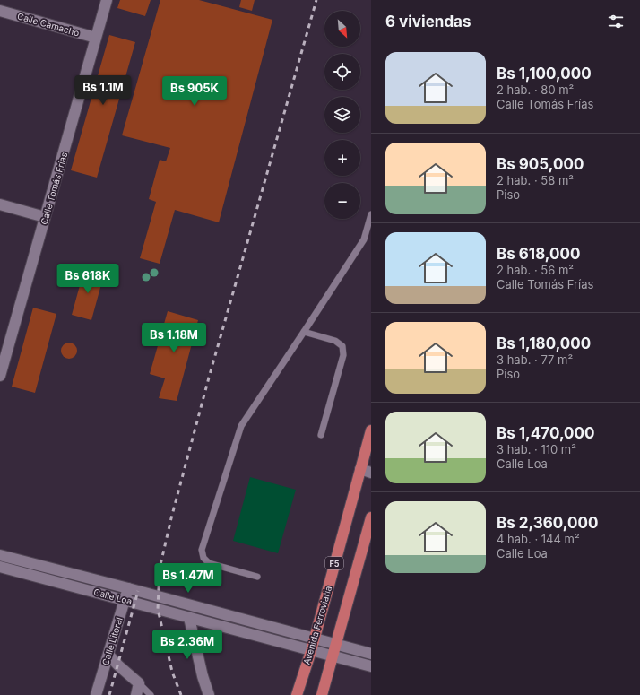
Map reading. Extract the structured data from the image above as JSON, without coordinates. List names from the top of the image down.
{
  "streets": {
    "highway": ["F5", "Avenida Ferroviaria"],
    "street": [
      "Calle Camacho",
      "Calle Tomás Frías",
      "Calle Loa",
      "Calle Litoral"
    ]
  },
  "crossings": [
    ["Calle Camacho", "Calle Tomás Frías"],
    ["F5", "Calle Loa"],
    ["Calle Loa", "Avenida Ferroviaria"],
    ["Calle Loa", "Calle Litoral"]
  ],
  "north": "bottom right",
  "page": {
    "heading": "6 viviendas",
    "map_buttons": ["+", "−"],
    "list": [
      {
        "name": "Bs 1,100,000",
        "note": "2 hab. · 80 m² · Calle Tomás Frías"
      },
      {
        "name": "Bs 905,000",
        "note": "2 hab. · 58 m² · Piso"
      },
      {
        "name": "Bs 618,000",
        "note": "2 hab. · 56 m² · Calle Tomás Frías"
      },
      {
        "name": "Bs 1,180,000",
        "note": "3 hab. · 77 m² · Piso"
      },
      {
        "name": "Bs 1,470,000",
        "note": "3 hab. · 110 m² · Calle Loa"
      },
      {
        "name": "Bs 2,360,000",
        "note": "4 hab. · 144 m² · Calle Loa"
      }
    ],
    "price": [
      "Bs 1.1M",
      "Bs 905K",
      "Bs 618K",
      "Bs 1.18M",
      "Bs 1.47M",
      "Bs 2.36M"
    ]
  }
}
